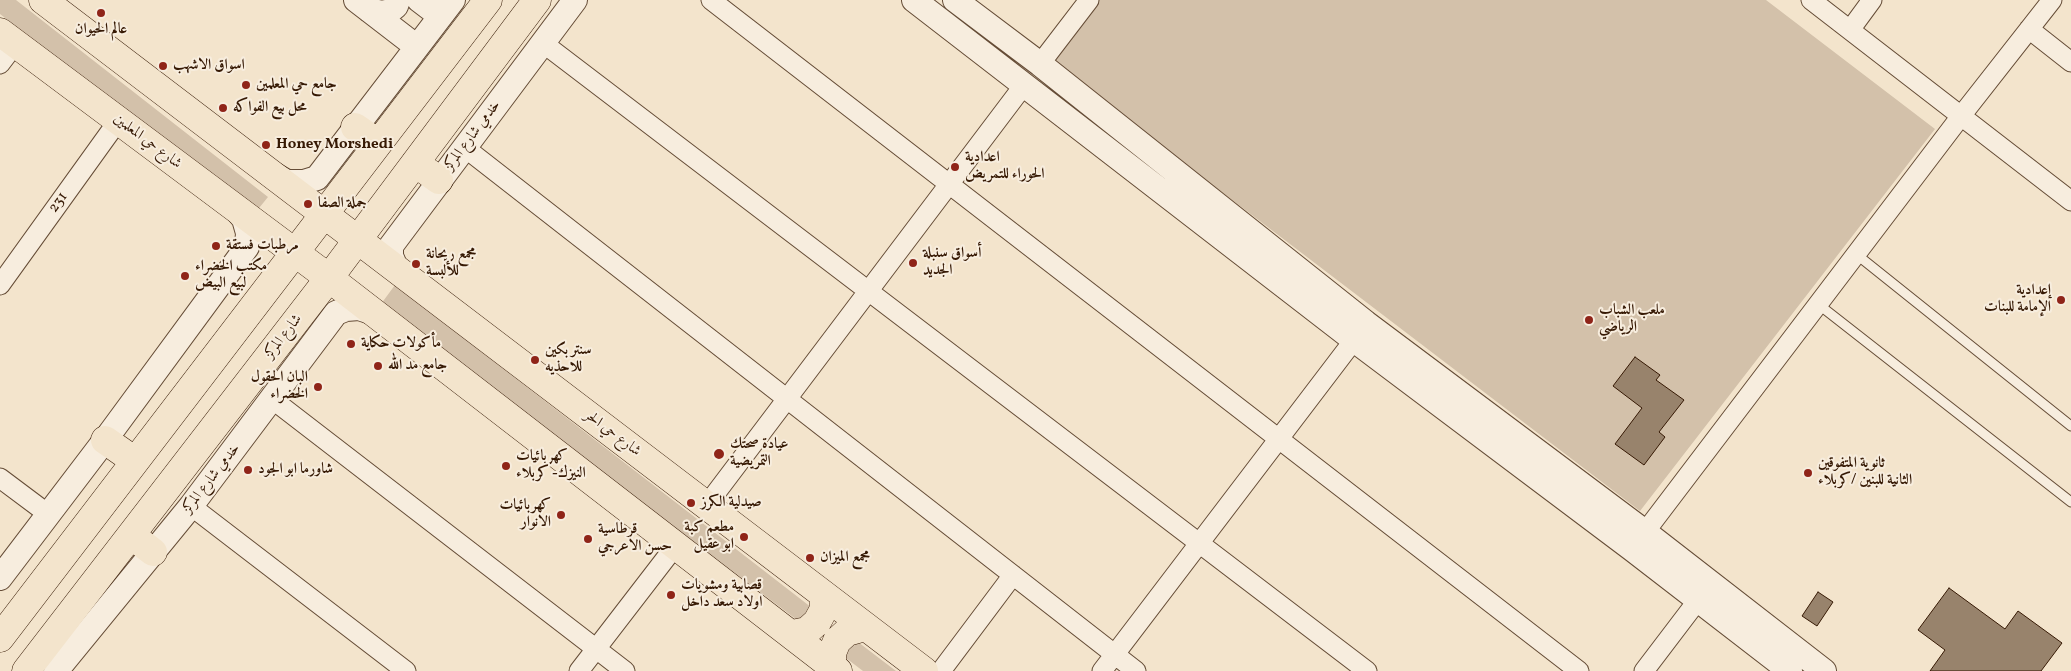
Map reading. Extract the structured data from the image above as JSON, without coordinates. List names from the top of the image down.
{
  "streets": {
    "main road": ["شارع حي المعلمين", "شارع المركز", "شارع حي الحر"],
    "street": ["خدمي شارع المركز", "231"]
  },
  "crossings": [
    ["خدمي شارع المركز", "شارع حي الحر"],
    ["شارع حي المعلمين", "231"],
    ["شارع المركز", "شارع حي الحر"]
  ],
  "places": [
    "عالم الحيوان",
    "اسواق الاشهب",
    "جامع حي المعلمين",
    "محل بيع الفواكه",
    "Honey Morshedi",
    "اعدادية الحوراء للتمريض",
    "جملة الصفا",
    "مرطبات فستقة",
    "أسواق سنبلة الجديد",
    "مجمع ريحانة للألبسة",
    "مكتب الخضراء لبيع البيض",
    "إعدادية الإمامة للبنات",
    "ملعب الشباب الرياضي",
    "مأكولات حكاية",
    "سنتر بكين للاحذيه",
    "جامع مد الله",
    "البان الحقول الخضراء",
    "عيادة صحتك التمريضية",
    "كهربائيات النيزك- كربلاء",
    "شاورما ابو الجود",
    "ثانوية المتفوقين الثانية للبنين /كربلاء",
    "صيدلية الكرز",
    "كهربائيات الانوار",
    "مطعم كبة ابو عقيل",
    "قرطاسية حسن الاعرجي",
    "مجمع الميزان",
    "قصابية ومشويات اولاد سعد داخل"
  ]
}
